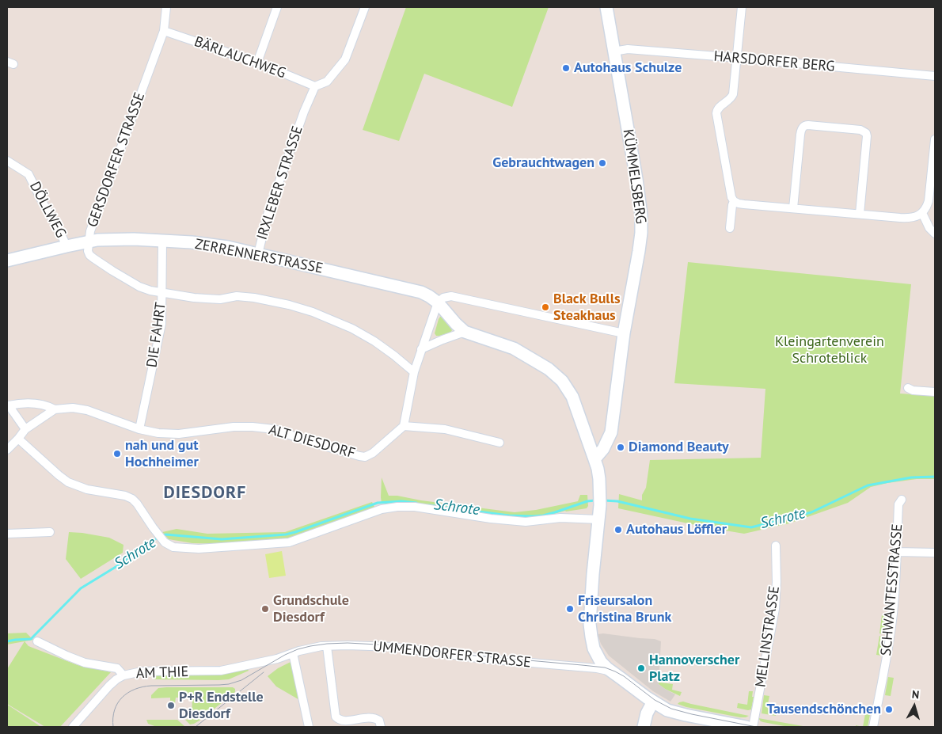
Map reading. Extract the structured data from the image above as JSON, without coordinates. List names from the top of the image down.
{
  "streets": {
    "main road": ["KÜMMELSBERG", "ZERRENNERSTRASSE"],
    "street": [
      "BÄRLAUCHWEG",
      "HARSDORFER BERG",
      "GERSDORFER STRASSE",
      "IRXLEBER STRASSE",
      "DÖLLWEG",
      "DIE FAHRT",
      "ALT DIESDORF",
      "SCHWANTESSTRASSE",
      "MELLINSTRASSE",
      "UMMENDORFER STRASSE",
      "AM THIE"
    ]
  },
  "crossings": [
    ["BÄRLAUCHWEG", "GERSDORFER STRASSE"],
    ["BÄRLAUCHWEG", "IRXLEBER STRASSE"],
    ["HARSDORFER BERG", "KÜMMELSBERG"],
    ["GERSDORFER STRASSE", "ZERRENNERSTRASSE"],
    ["IRXLEBER STRASSE", "ZERRENNERSTRASSE"],
    ["DÖLLWEG", "ZERRENNERSTRASSE"],
    ["ZERRENNERSTRASSE", "DIE FAHRT"],
    ["DIE FAHRT", "ALT DIESDORF"],
    ["UMMENDORFER STRASSE", "AM THIE"]
  ],
  "districts": ["DIESDORF"],
  "water": ["Schrote"],
  "parks": ["Kleingartenverein Schroteblick"],
  "places": [
    "Autohaus Schulze",
    "Gebrauchtwagen",
    "Black Bulls Steakhaus",
    "Diamond Beauty",
    "nah und gut Hochheimer",
    "Autohaus Löffler",
    "Grundschule Diesdorf",
    "Friseursalon Christina Brunk",
    "Hannoverscher Platz",
    "P+R Endstelle Diesdorf",
    "Tausendschönchen"
  ],
  "north": "top"
}
